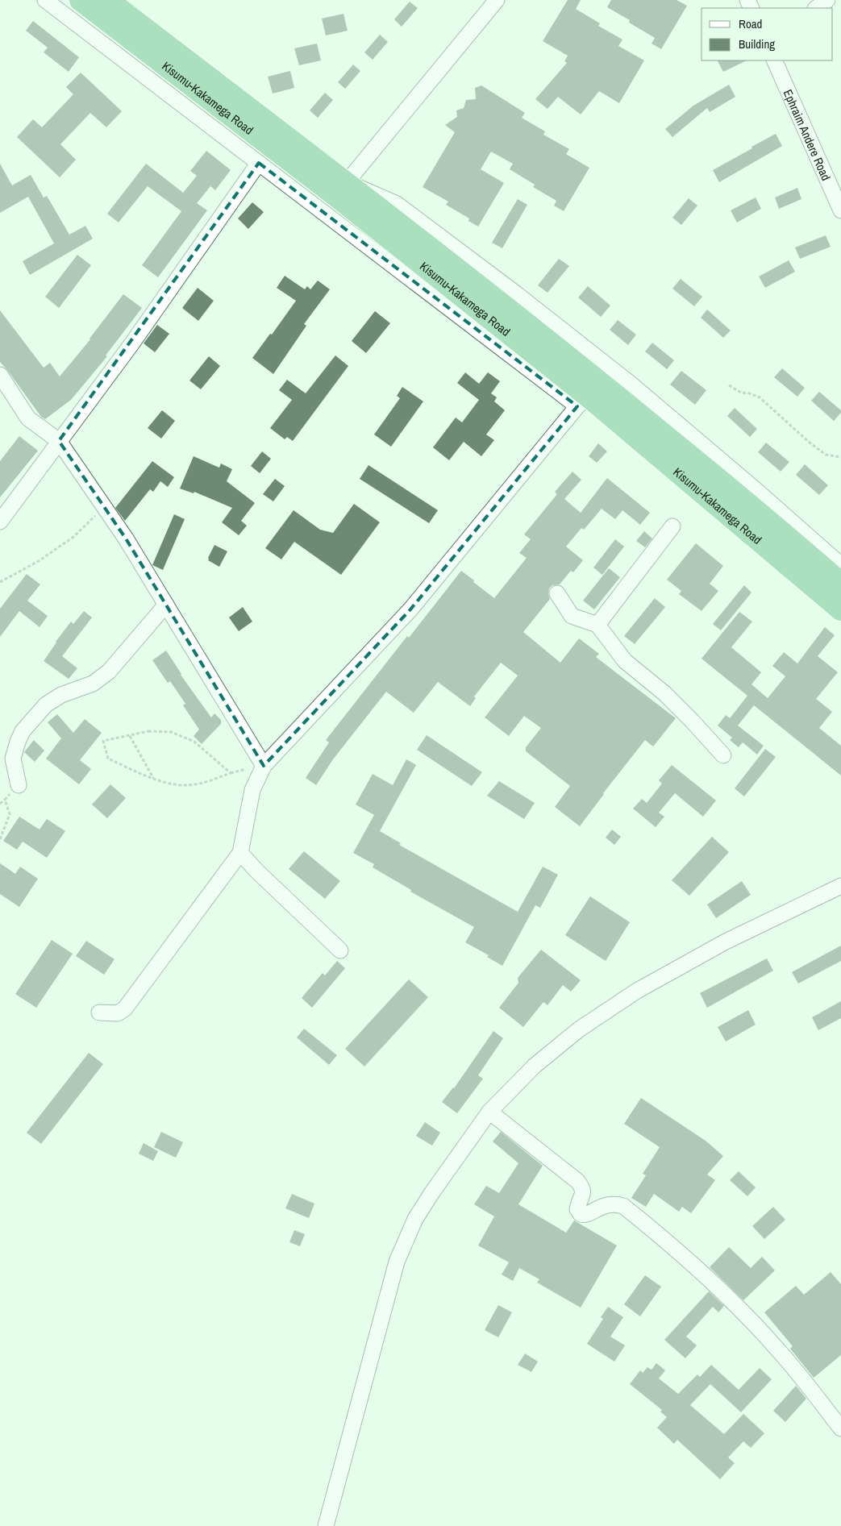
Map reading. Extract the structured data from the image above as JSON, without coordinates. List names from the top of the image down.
{
  "streets": {
    "highway": ["Kisumu-Kakamega Road"],
    "street": ["Ephraim Andere Road"]
  },
  "legend": ["Road", "Building"]
}
